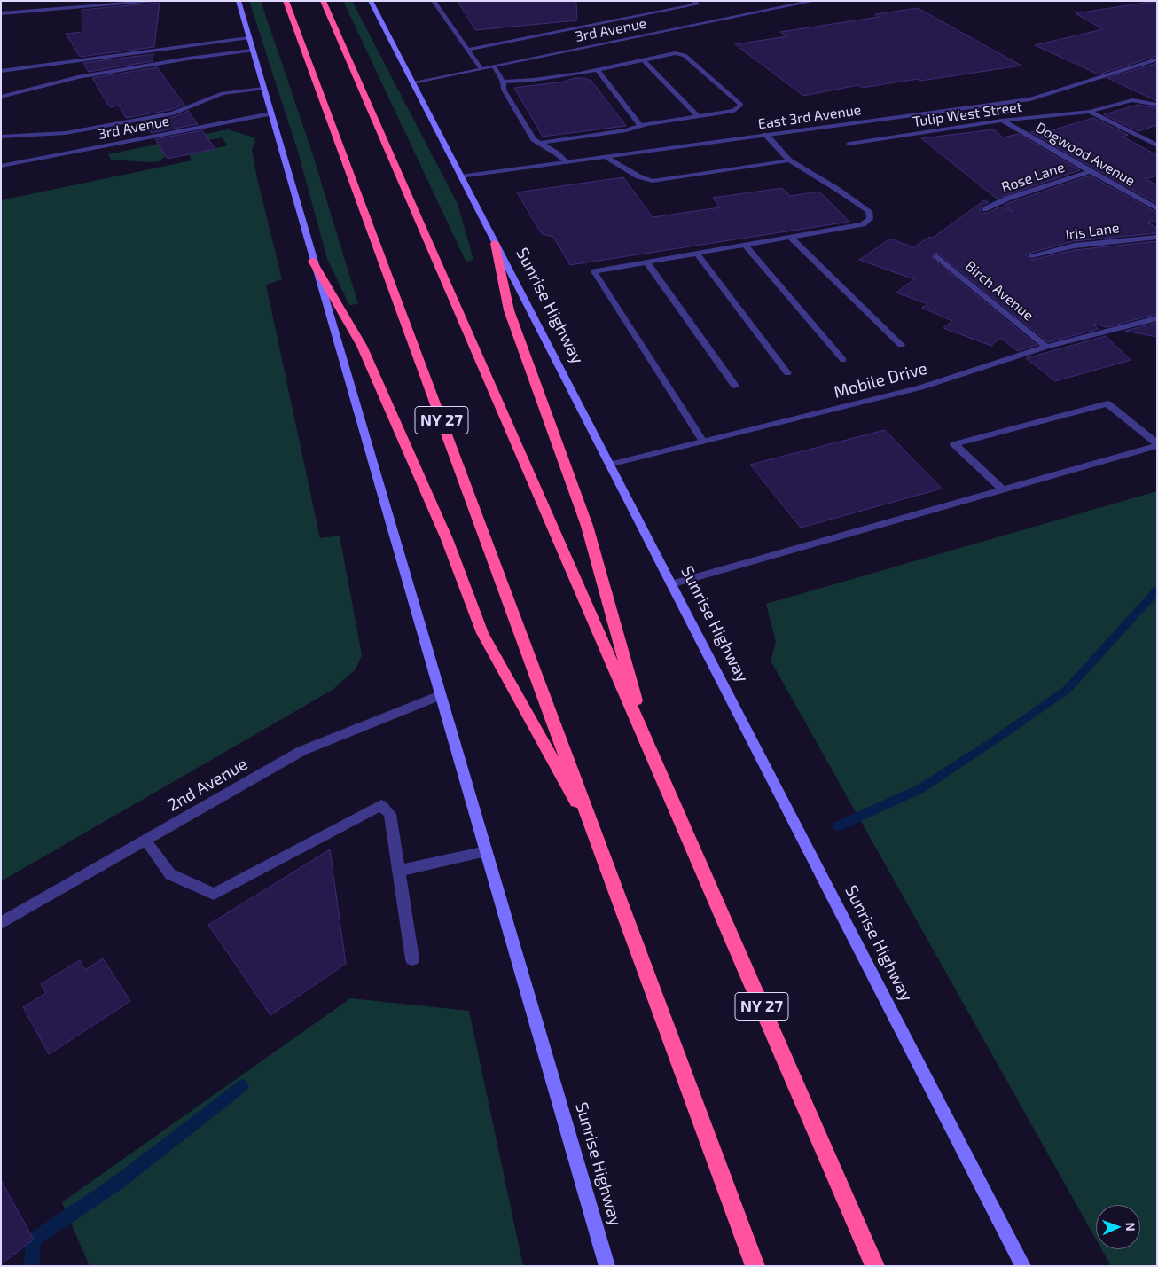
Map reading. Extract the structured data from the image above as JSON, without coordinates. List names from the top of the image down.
{
  "streets": {
    "highway": ["NY 27"],
    "main road": ["Sunrise Highway"],
    "street": [
      "3rd Avenue",
      "Tulip West Street",
      "East 3rd Avenue",
      "Dogwood Avenue",
      "Rose Lane",
      "Iris Lane",
      "Birch Avenue",
      "Mobile Drive",
      "2nd Avenue"
    ]
  },
  "crossings": [
    ["3rd Avenue", "Sunrise Highway"],
    ["Tulip West Street", "Dogwood Avenue"],
    ["East 3rd Avenue", "Sunrise Highway"],
    ["Dogwood Avenue", "Rose Lane"],
    ["Birch Avenue", "Mobile Drive"],
    ["Sunrise Highway", "Mobile Drive"],
    ["Sunrise Highway", "2nd Avenue"]
  ],
  "north": "right"
}
